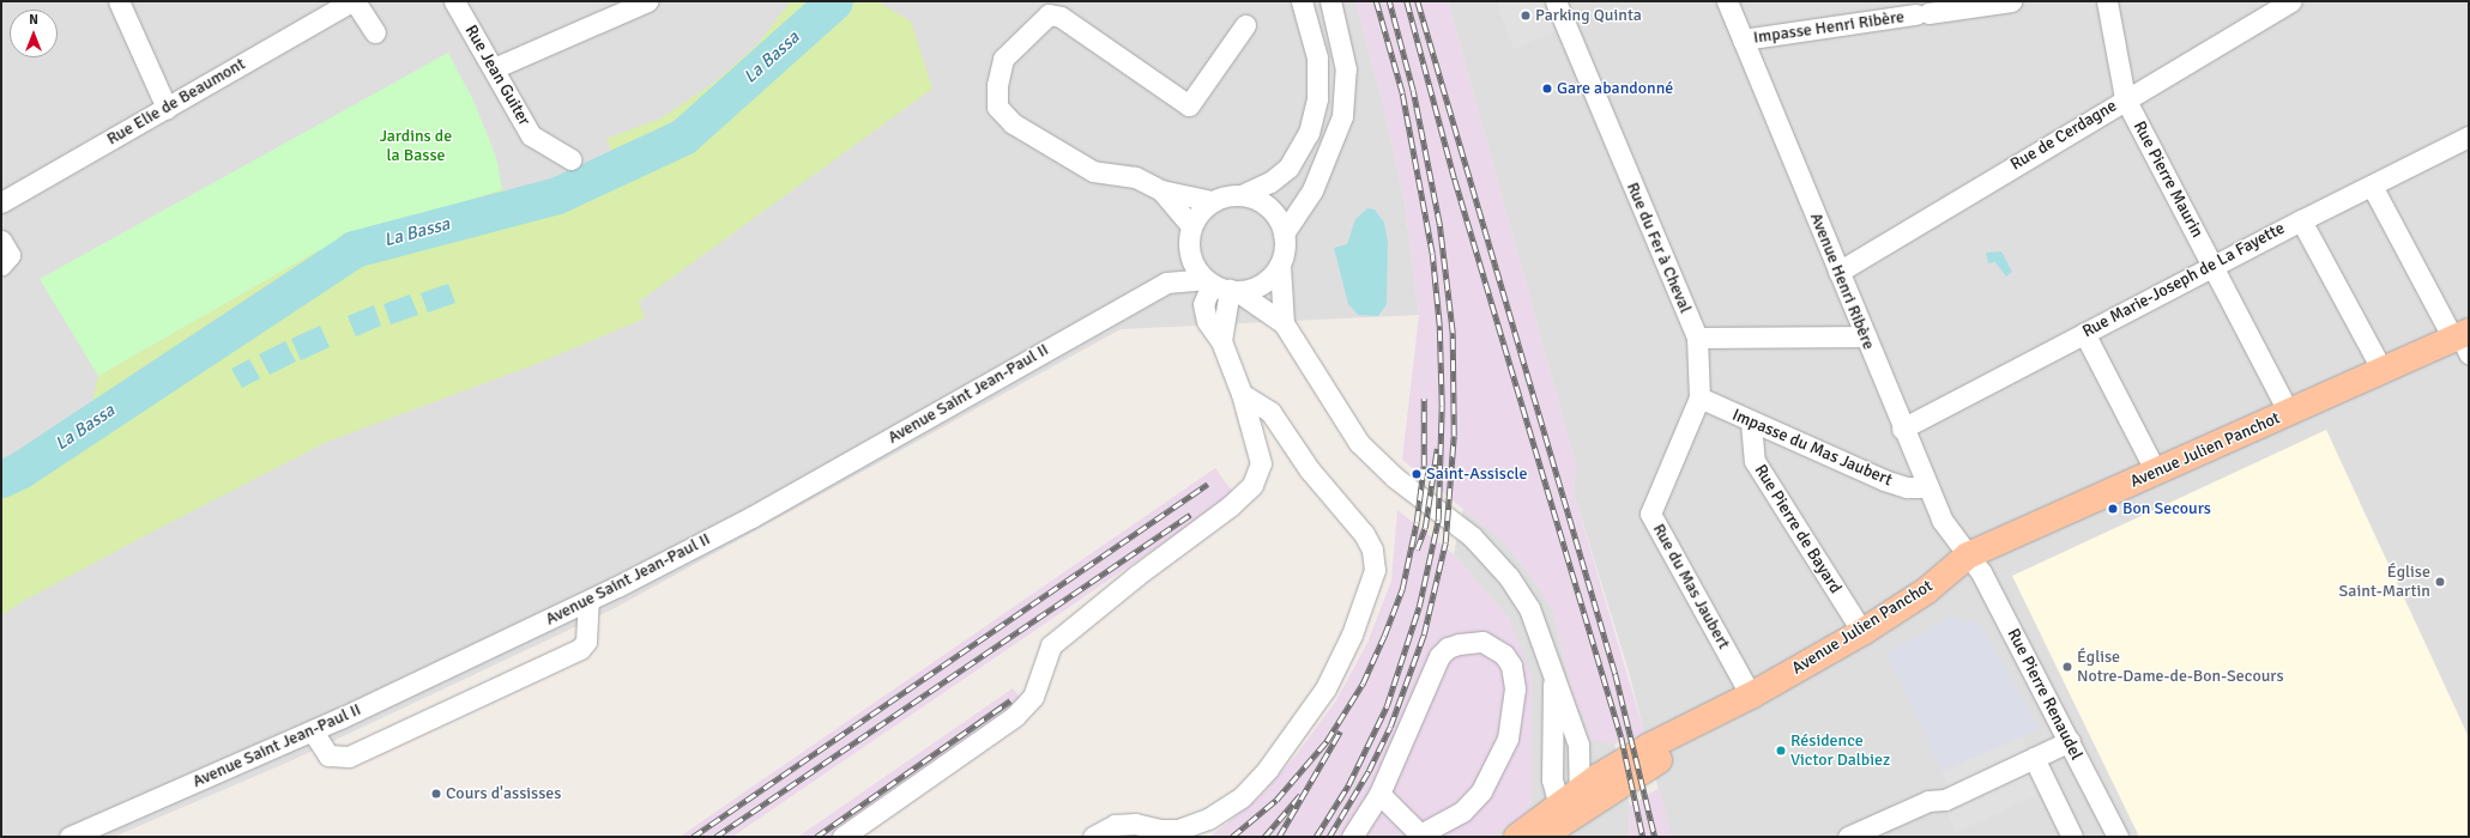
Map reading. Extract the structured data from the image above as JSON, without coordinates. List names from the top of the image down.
{
  "streets": {
    "main road": ["Avenue Julien Panchot"],
    "street": [
      "Impasse Henri Ribère",
      "Rue Jean Guiter",
      "Rue Elie de Beaumont",
      "Rue de Cerdagne",
      "Rue Pierre Maurin",
      "Rue du Fer à Cheval",
      "Rue Marie-Joseph de La Fayette",
      "Avenue Henri Ribère",
      "Avenue Saint Jean-Paul II",
      "Impasse du Mas Jaubert",
      "Rue Pierre de Bayard",
      "Rue du Mas Jaubert",
      "Rue Pierre Renaudel"
    ]
  },
  "crossings": [
    ["Impasse Henri Ribère", "Avenue Henri Ribère"],
    ["Rue de Cerdagne", "Rue Pierre Maurin"],
    ["Rue de Cerdagne", "Avenue Henri Ribère"],
    ["Rue Pierre Maurin", "Rue Marie-Joseph de La Fayette"],
    ["Rue Pierre Maurin", "Avenue Julien Panchot"],
    ["Rue Marie-Joseph de La Fayette", "Avenue Henri Ribère"],
    ["Avenue Henri Ribère", "Impasse du Mas Jaubert"],
    ["Avenue Henri Ribère", "Avenue Julien Panchot"],
    ["Avenue Henri Ribère", "Rue Pierre Renaudel"],
    ["Impasse du Mas Jaubert", "Rue Pierre de Bayard"],
    ["Impasse du Mas Jaubert", "Rue du Mas Jaubert"],
    ["Avenue Julien Panchot", "Rue Pierre de Bayard"],
    ["Avenue Julien Panchot", "Rue du Mas Jaubert"],
    ["Avenue Julien Panchot", "Rue Pierre Renaudel"]
  ],
  "water": ["La Bassa"],
  "parks": ["Jardins de la Basse"],
  "places": [
    "Parking Quinta",
    "Gare abandonné",
    "Saint-Assiscle",
    "Bon Secours",
    "Église Saint-Martin",
    "Église Notre-Dame-de-Bon-Secours",
    "Résidence Victor Dalbiez",
    "Cours d'assisses"
  ],
  "north": "top"
}
